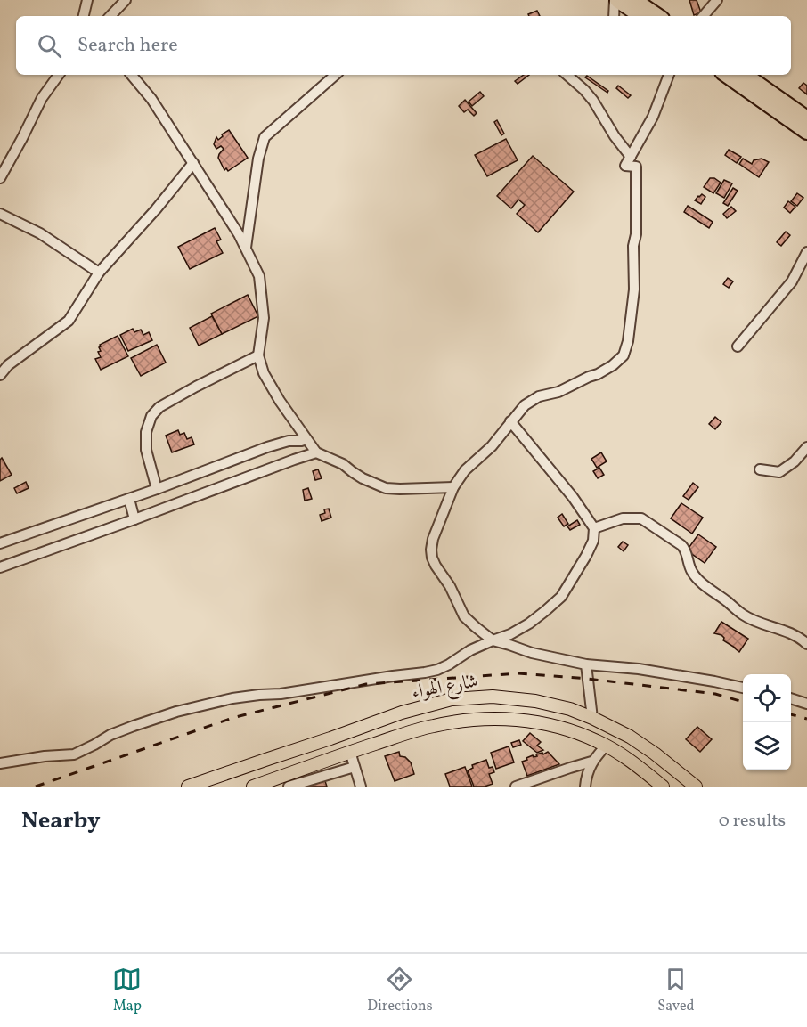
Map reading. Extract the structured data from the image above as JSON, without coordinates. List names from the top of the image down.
{
  "streets": {
    "main road": ["شارع الهواء"]
  },
  "page": {
    "search": "Search here",
    "heading": ["Nearby", "0 results"],
    "nav": ["Map", "Directions", "Saved"]
  }
}
